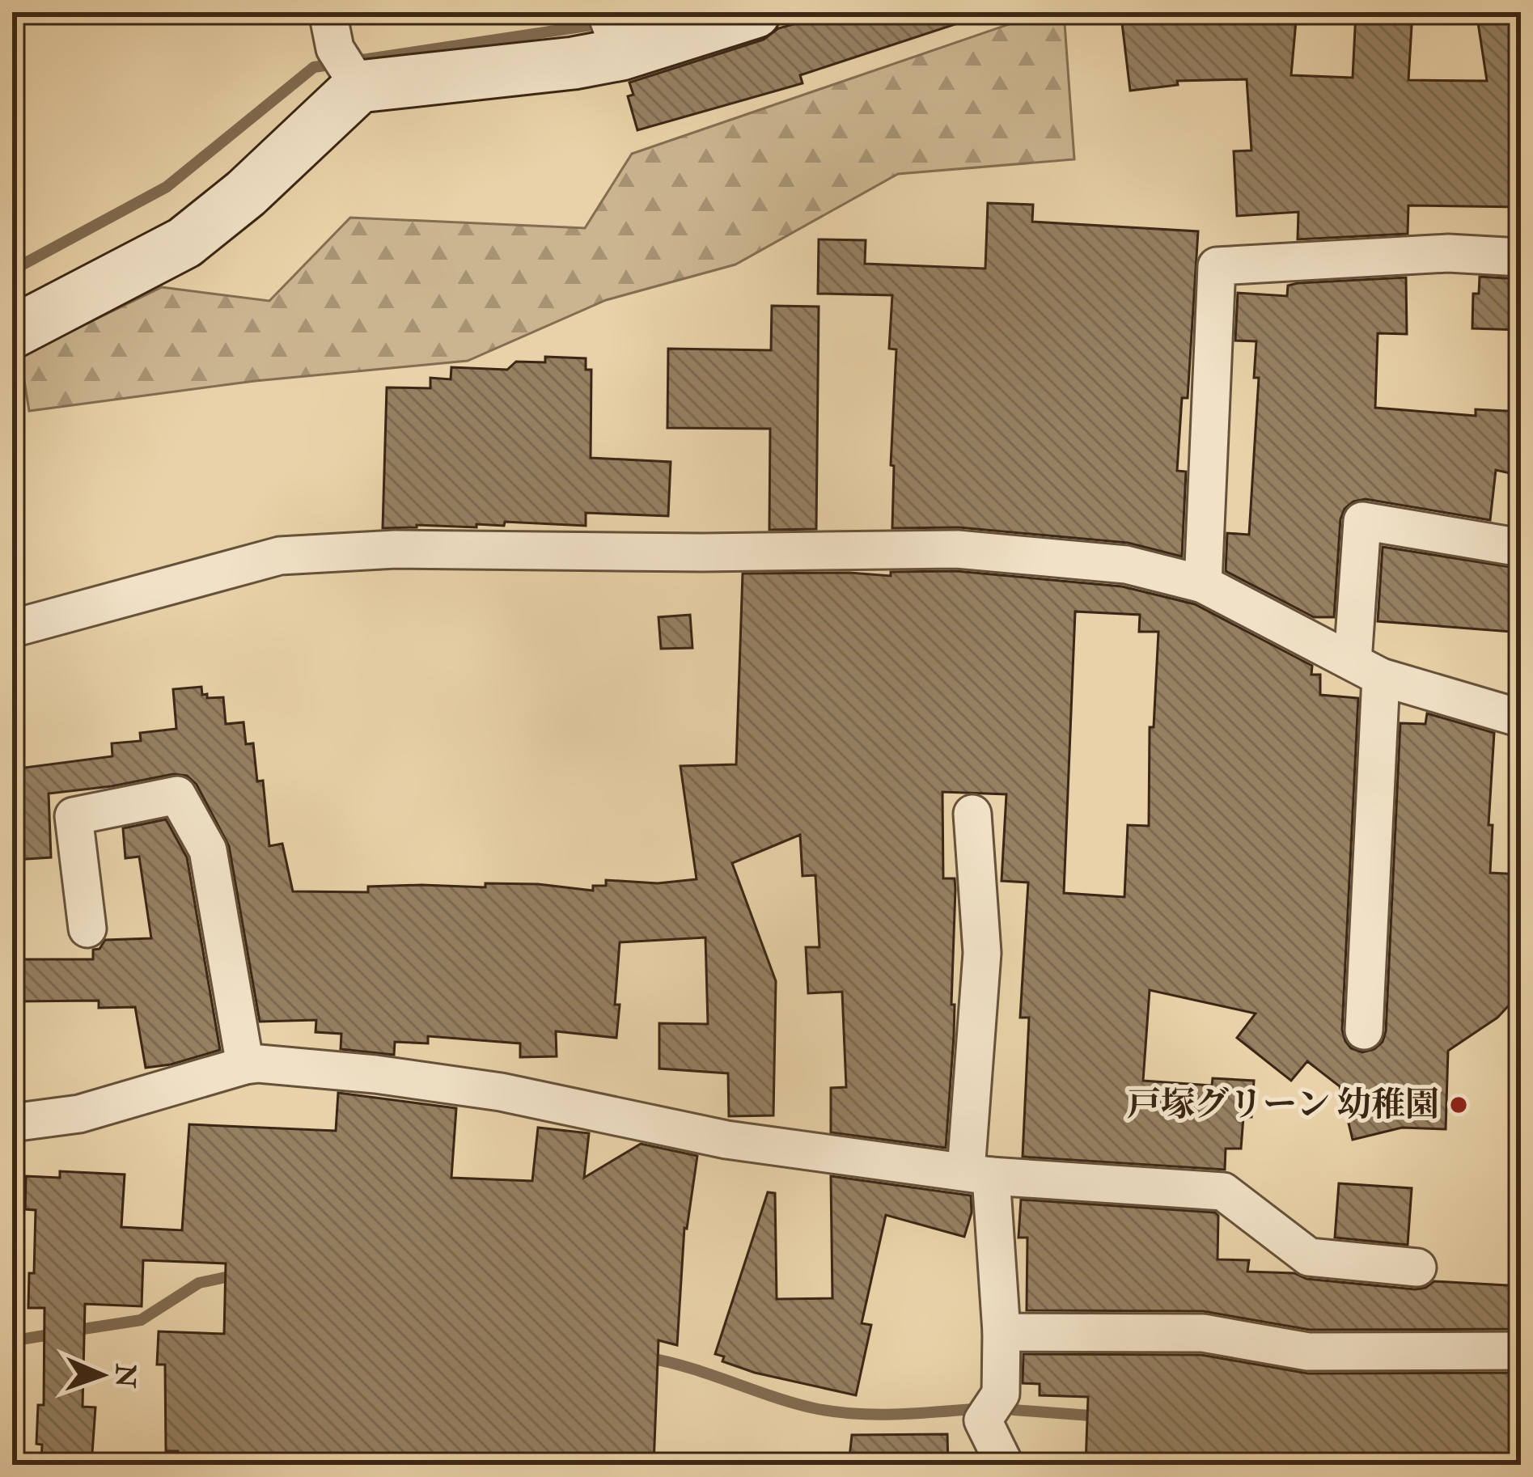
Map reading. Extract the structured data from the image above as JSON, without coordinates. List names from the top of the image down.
{
  "places": ["戸塚グリーン 幼稚園"],
  "north": "right"
}
